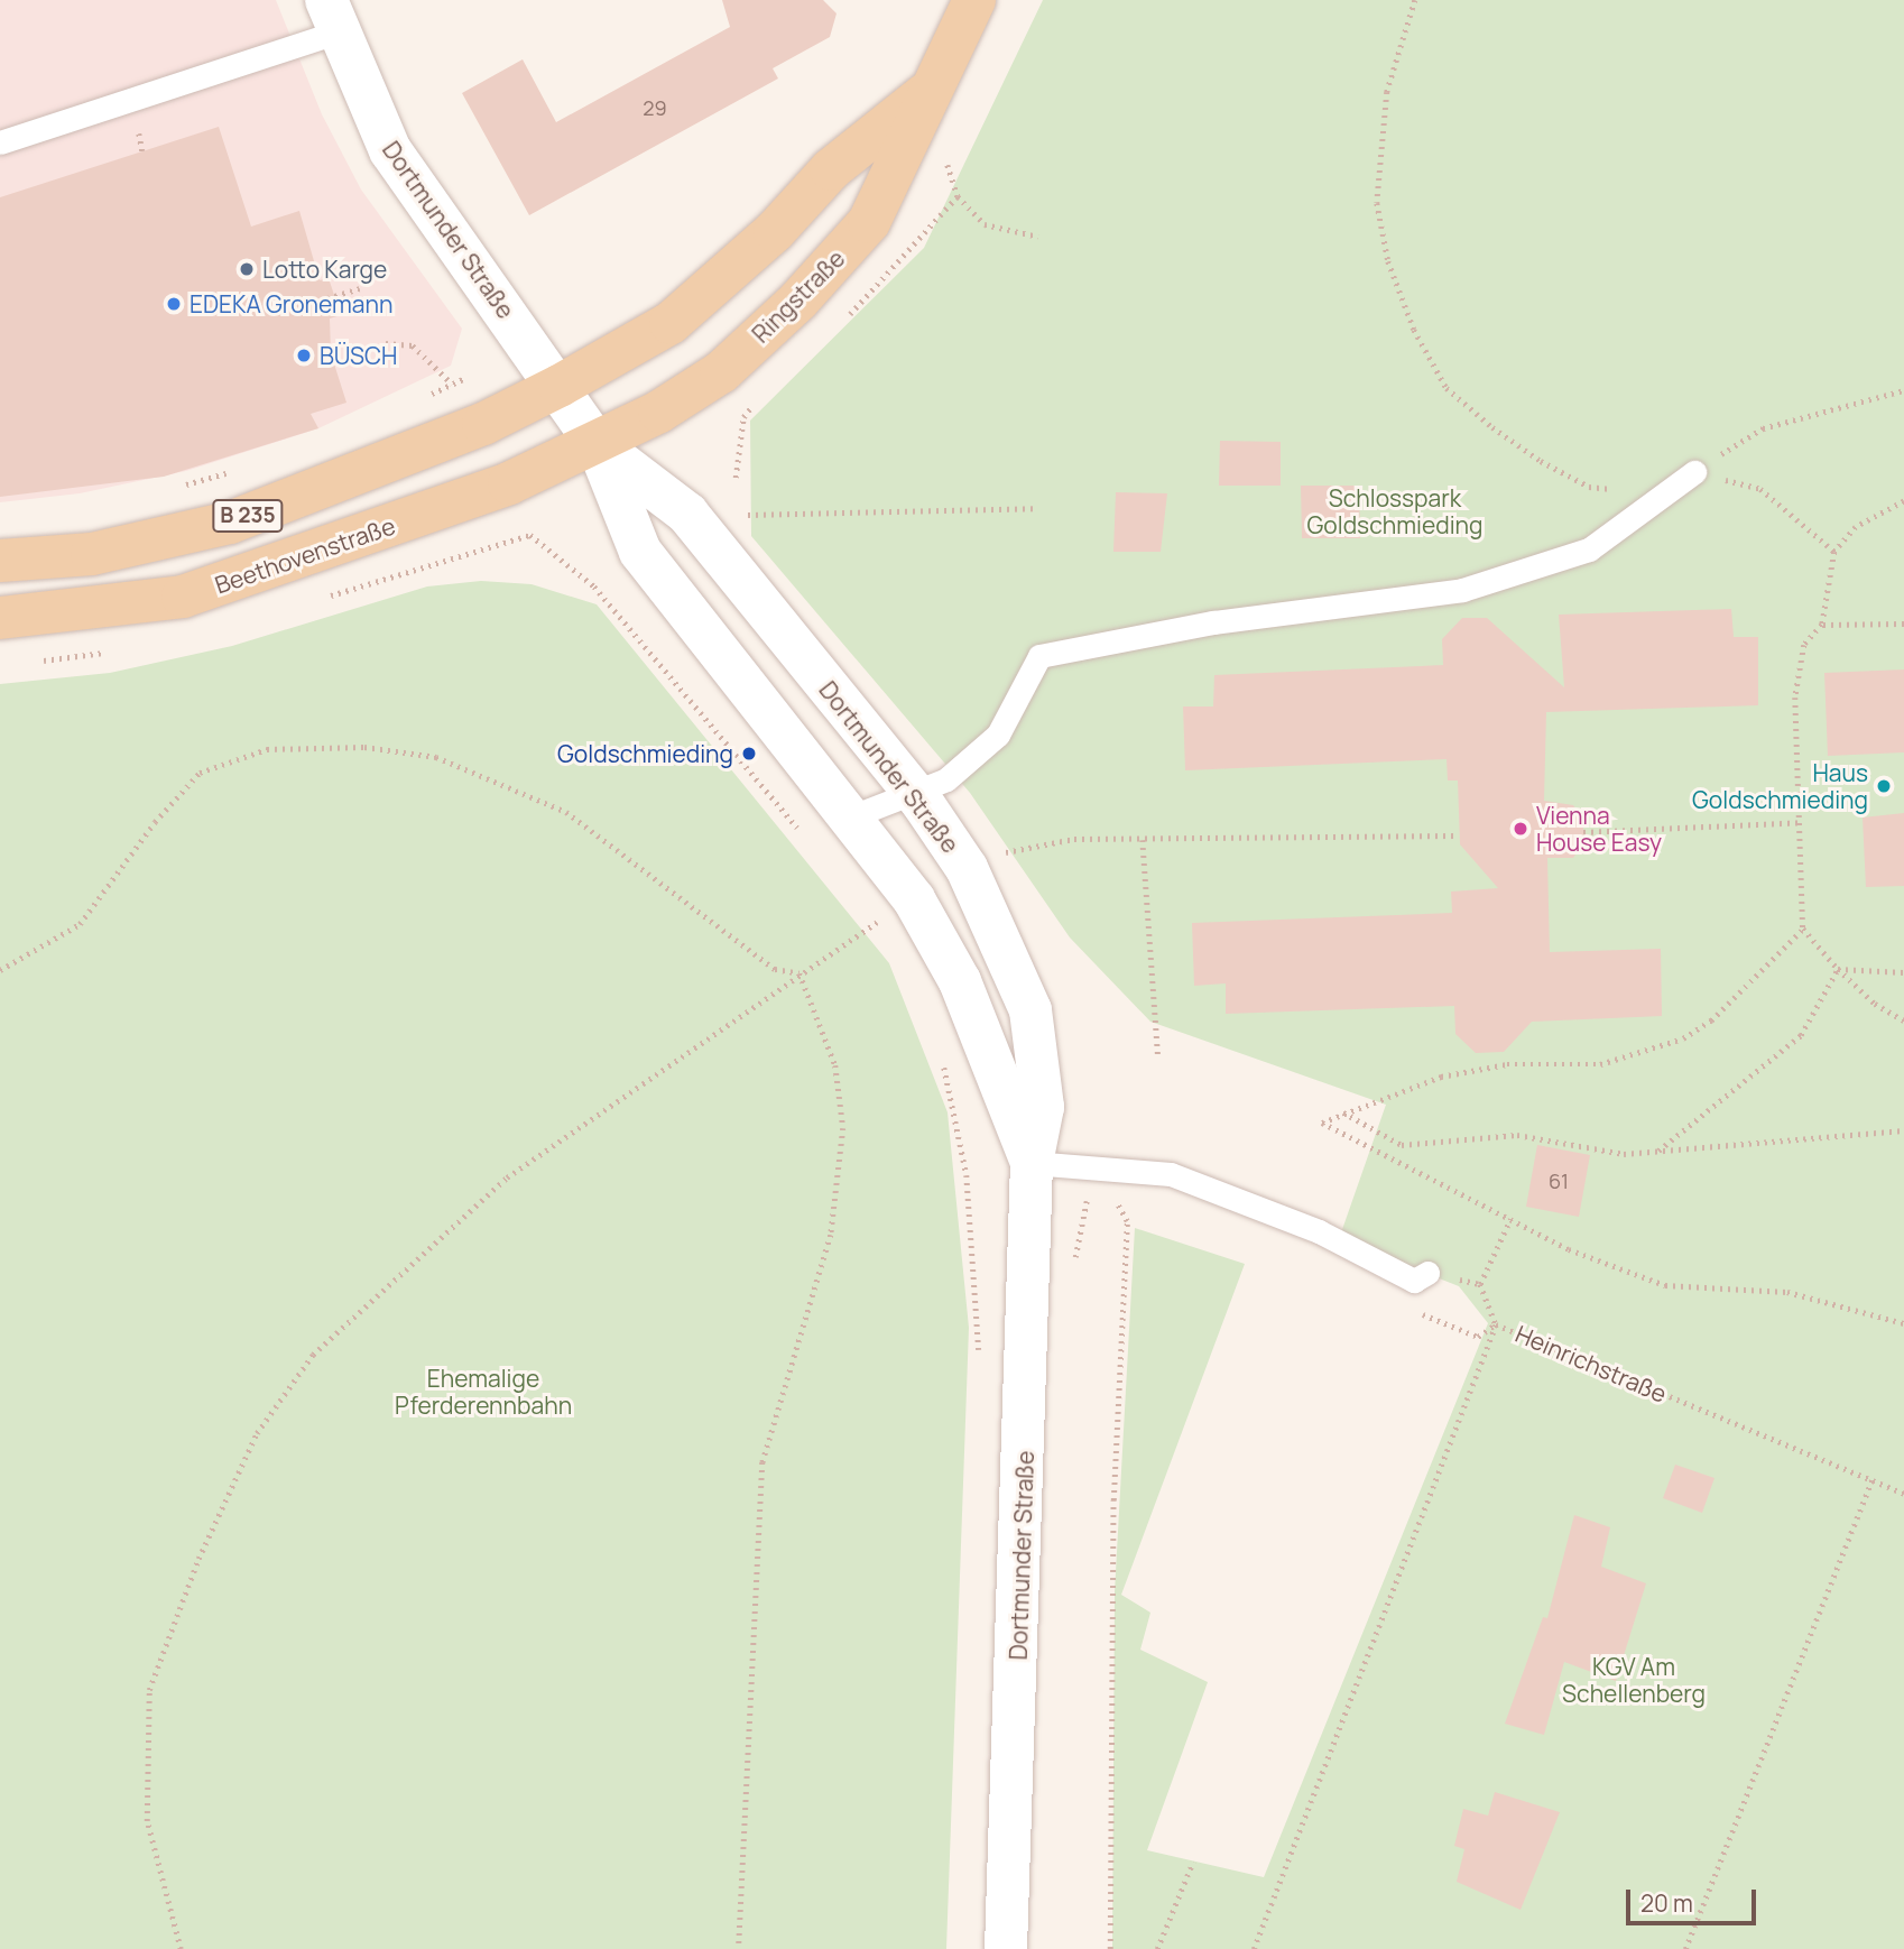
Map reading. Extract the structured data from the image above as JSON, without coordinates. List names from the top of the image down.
{
  "streets": {
    "main road": [
      "Dortmunder Straße",
      "Ringstraße",
      "B 235",
      "Beethovenstraße"
    ],
    "path": ["Heinrichstraße"]
  },
  "crossings": [
    ["Dortmunder Straße", "Ringstraße"],
    ["Dortmunder Straße", "B 235"],
    ["Dortmunder Straße", "Beethovenstraße"],
    ["Ringstraße", "B 235"],
    ["Ringstraße", "Beethovenstraße"]
  ],
  "parks": ["Schlosspark Goldschmieding", "Ehemalige Pferderennbahn", "KGV Am Schellenberg"],
  "places": [
    "Lotto Karge",
    "EDEKA Gronemann",
    "BÜSCH",
    "Goldschmieding",
    "Haus Goldschmieding",
    "Vienna House Easy"
  ],
  "house_numbers": ["29", "61"],
  "scale_bar": "20 m"
}
